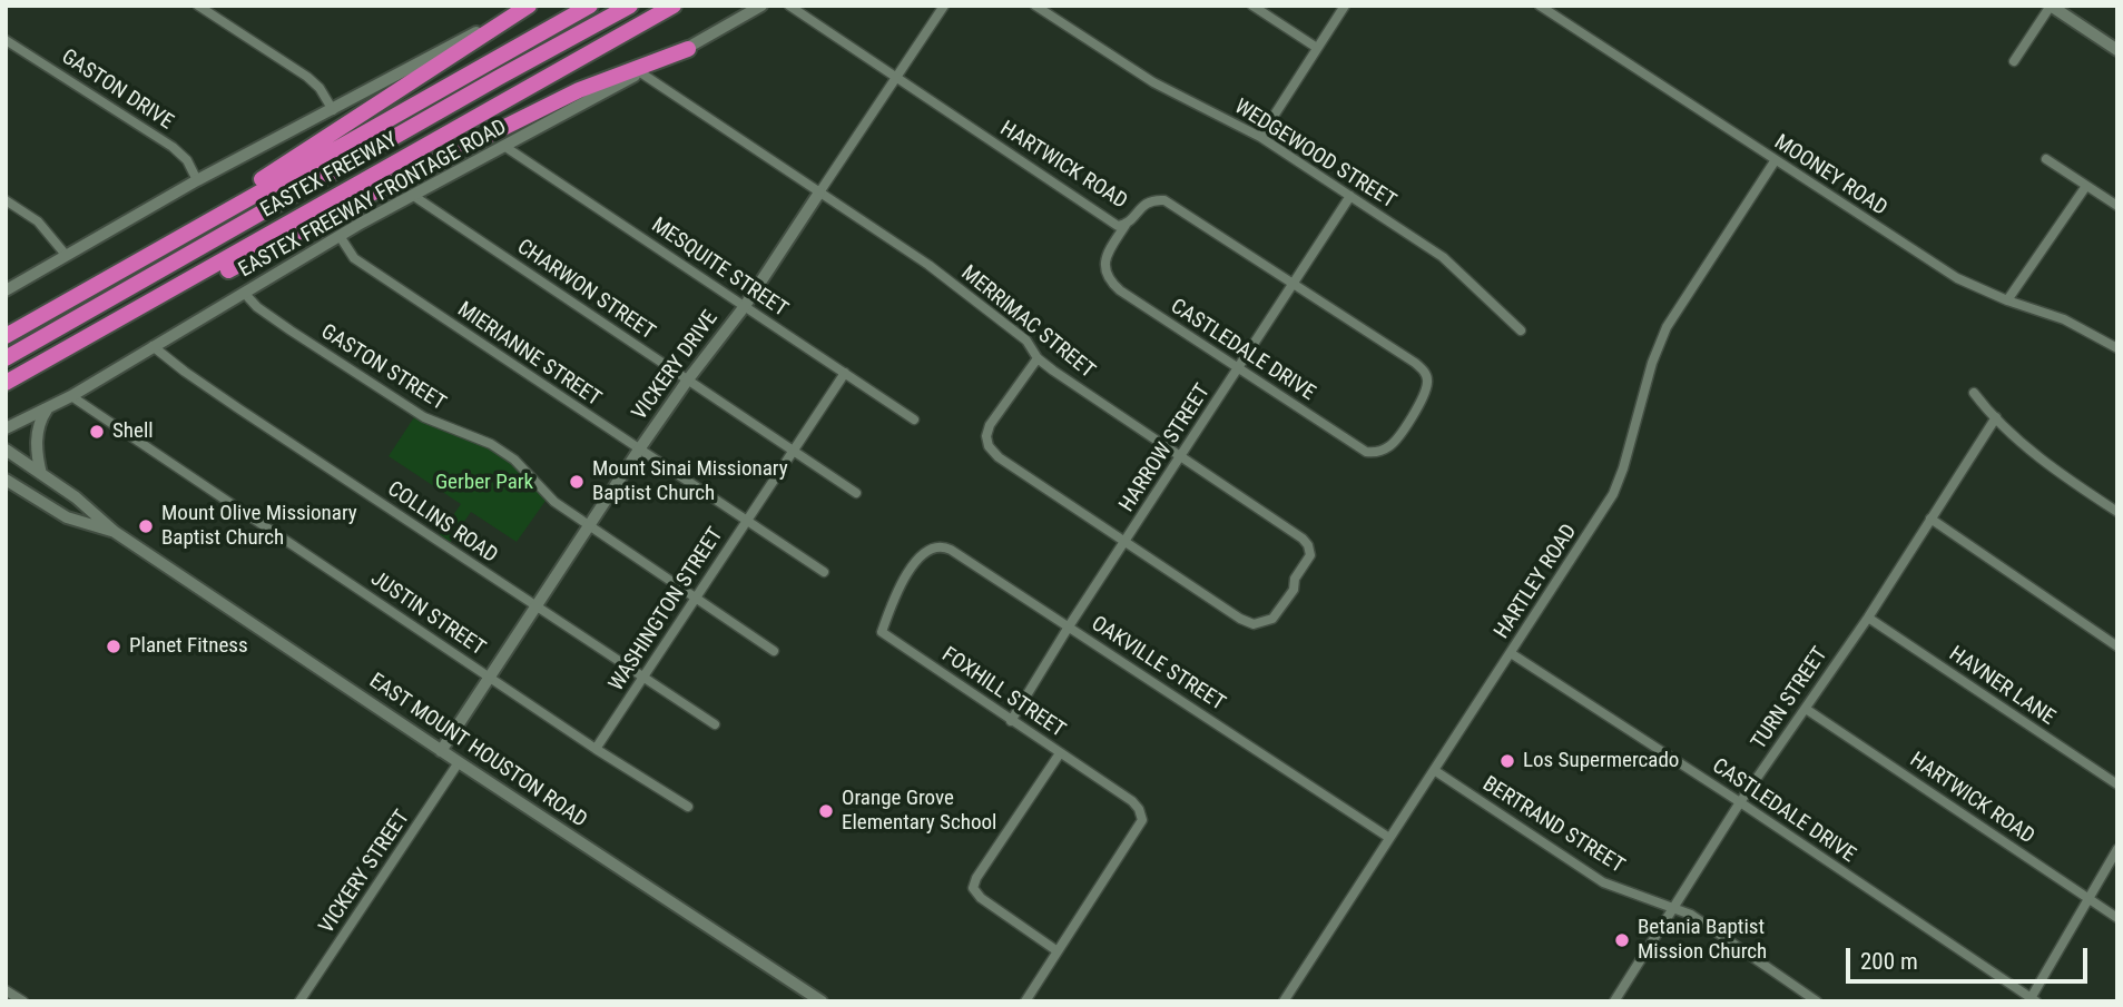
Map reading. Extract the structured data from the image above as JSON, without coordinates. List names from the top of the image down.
{
  "streets": {
    "highway": ["EASTEX FREEWAY"],
    "street": [
      "GASTON DRIVE",
      "WEDGEWOOD STREET",
      "HARTWICK ROAD",
      "MOONEY ROAD",
      "EASTEX FREEWAY FRONTAGE ROAD",
      "MESQUITE STREET",
      "CHARWON STREET",
      "MERRIMAC STREET",
      "CASTLEDALE DRIVE",
      "MIERIANNE STREET",
      "VICKERY DRIVE",
      "GASTON STREET",
      "HARROW STREET",
      "COLLINS ROAD",
      "HARTLEY ROAD",
      "WASHINGTON STREET",
      "JUSTIN STREET",
      "OAKVILLE STREET",
      "HAVNER LANE",
      "FOXHILL STREET",
      "TURN STREET",
      "EAST MOUNT HOUSTON ROAD",
      "BERTRAND STREET",
      "VICKERY STREET"
    ]
  },
  "crossings": [
    ["WEDGEWOOD STREET", "HARROW STREET"],
    ["HARTWICK ROAD", "CASTLEDALE DRIVE"],
    ["HARTWICK ROAD", "VICKERY DRIVE"],
    ["HARTWICK ROAD", "HARROW STREET"],
    ["HARTWICK ROAD", "TURN STREET"],
    ["MOONEY ROAD", "HARTLEY ROAD"],
    ["EASTEX FREEWAY FRONTAGE ROAD", "MESQUITE STREET"],
    ["EASTEX FREEWAY FRONTAGE ROAD", "CHARWON STREET"],
    ["EASTEX FREEWAY FRONTAGE ROAD", "MERRIMAC STREET"],
    ["EASTEX FREEWAY FRONTAGE ROAD", "MIERIANNE STREET"],
    ["EASTEX FREEWAY FRONTAGE ROAD", "GASTON STREET"],
    ["EASTEX FREEWAY FRONTAGE ROAD", "COLLINS ROAD"],
    ["EASTEX FREEWAY FRONTAGE ROAD", "JUSTIN STREET"],
    ["MESQUITE STREET", "VICKERY DRIVE"],
    ["MESQUITE STREET", "WASHINGTON STREET"],
    ["CHARWON STREET", "VICKERY DRIVE"],
    ["CHARWON STREET", "WASHINGTON STREET"],
    ["MERRIMAC STREET", "VICKERY DRIVE"],
    ["MERRIMAC STREET", "HARROW STREET"],
    ["CASTLEDALE DRIVE", "HARROW STREET"],
    ["CASTLEDALE DRIVE", "HARTLEY ROAD"],
    ["CASTLEDALE DRIVE", "TURN STREET"],
    ["MIERIANNE STREET", "VICKERY DRIVE"],
    ["MIERIANNE STREET", "WASHINGTON STREET"],
    ["VICKERY DRIVE", "GASTON STREET"],
    ["VICKERY DRIVE", "COLLINS ROAD"],
    ["VICKERY DRIVE", "JUSTIN STREET"],
    ["VICKERY DRIVE", "EAST MOUNT HOUSTON ROAD"],
    ["GASTON STREET", "WASHINGTON STREET"],
    ["HARROW STREET", "OAKVILLE STREET"],
    ["HARROW STREET", "FOXHILL STREET"],
    ["COLLINS ROAD", "WASHINGTON STREET"],
    ["HARTLEY ROAD", "OAKVILLE STREET"],
    ["HARTLEY ROAD", "BERTRAND STREET"],
    ["WASHINGTON STREET", "JUSTIN STREET"],
    ["OAKVILLE STREET", "FOXHILL STREET"],
    ["HAVNER LANE", "TURN STREET"],
    ["TURN STREET", "BERTRAND STREET"],
    ["EAST MOUNT HOUSTON ROAD", "VICKERY STREET"]
  ],
  "parks": ["Gerber Park"],
  "places": [
    "Shell",
    "Mount Sinai Missionary Baptist Church",
    "Mount Olive Missionary Baptist Church",
    "Planet Fitness",
    "Los Supermercado",
    "Orange Grove Elementary School",
    "Betania Baptist Mission Church"
  ],
  "scale_bar": "200 m"
}
